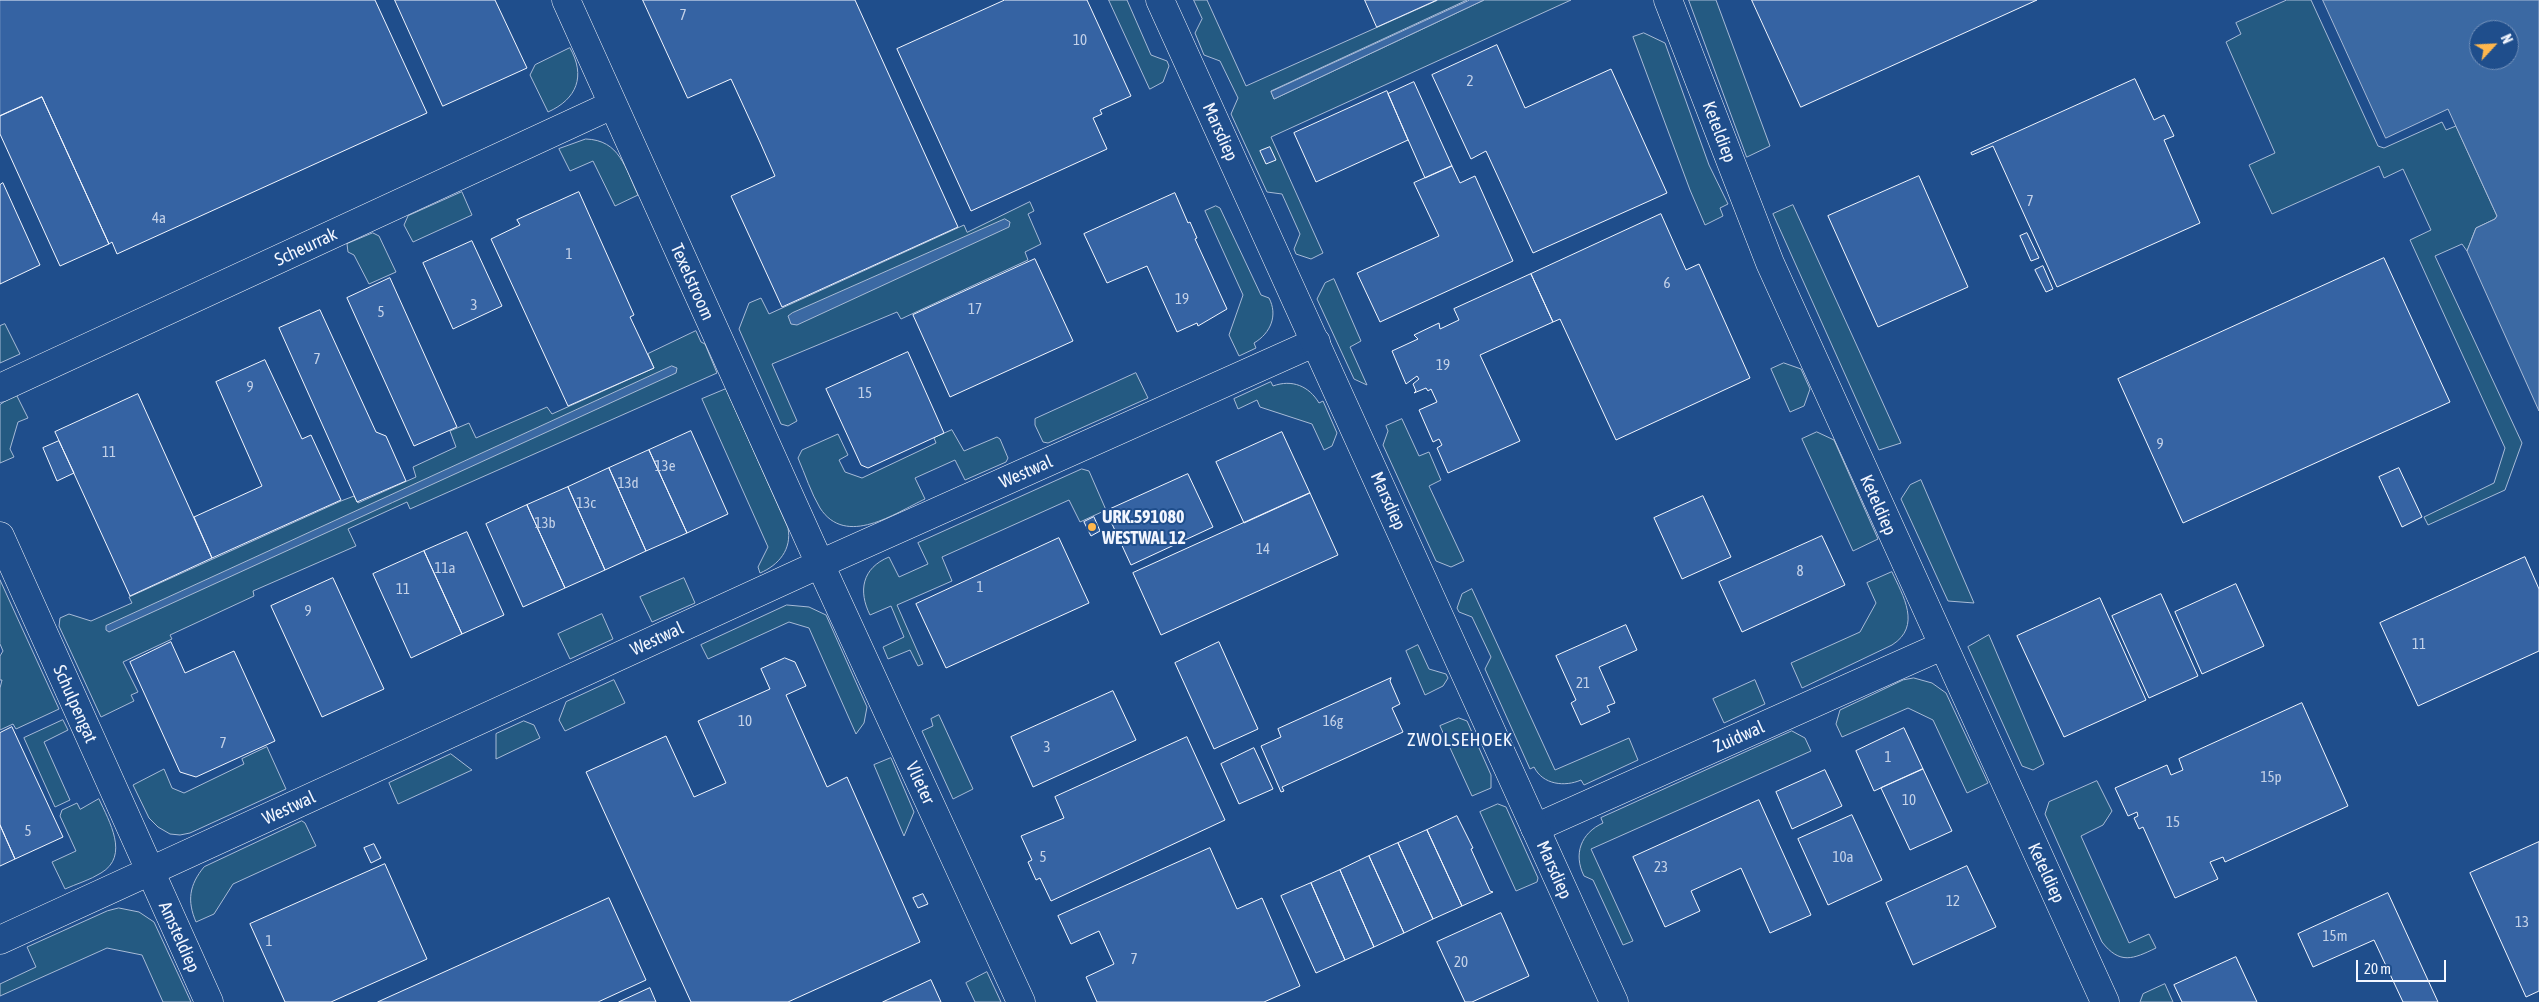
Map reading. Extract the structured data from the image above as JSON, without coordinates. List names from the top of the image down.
{
  "streets": {
    "street": [
      "Marsdiep",
      "Keteldiep",
      "Scheurrak",
      "Texelstroom",
      "Westwal",
      "Schulpengat",
      "Zuidwal",
      "Vlieter",
      "Amsteldiep"
    ]
  },
  "crossings": [
    ["Marsdiep", "Westwal"],
    ["Marsdiep", "Zuidwal"],
    ["Keteldiep", "Zuidwal"],
    ["Scheurrak", "Texelstroom"],
    ["Texelstroom", "Westwal"],
    ["Texelstroom", "Vlieter"],
    ["Westwal", "Schulpengat"],
    ["Westwal", "Vlieter"],
    ["Westwal", "Amsteldiep"],
    ["Schulpengat", "Amsteldiep"]
  ],
  "districts": ["ZWOLSEHOEK"],
  "places": ["URK.591080 WESTWAL 12"],
  "house_numbers": [
    "7",
    "10",
    "2",
    "7",
    "4a",
    "1",
    "6",
    "19",
    "3",
    "17",
    "5",
    "7",
    "19",
    "9",
    "15",
    "9",
    "11",
    "13e",
    "13d",
    "13c",
    "13b",
    "14",
    "11a",
    "8",
    "1",
    "11",
    "9",
    "11",
    "21",
    "10",
    "16g",
    "7",
    "3",
    "1",
    "15p",
    "10",
    "15",
    "5",
    "5",
    "10a",
    "23",
    "12",
    "13",
    "15m",
    "1",
    "7",
    "20"
  ],
  "scale_bar": "20 m",
  "north": "top right"
}
